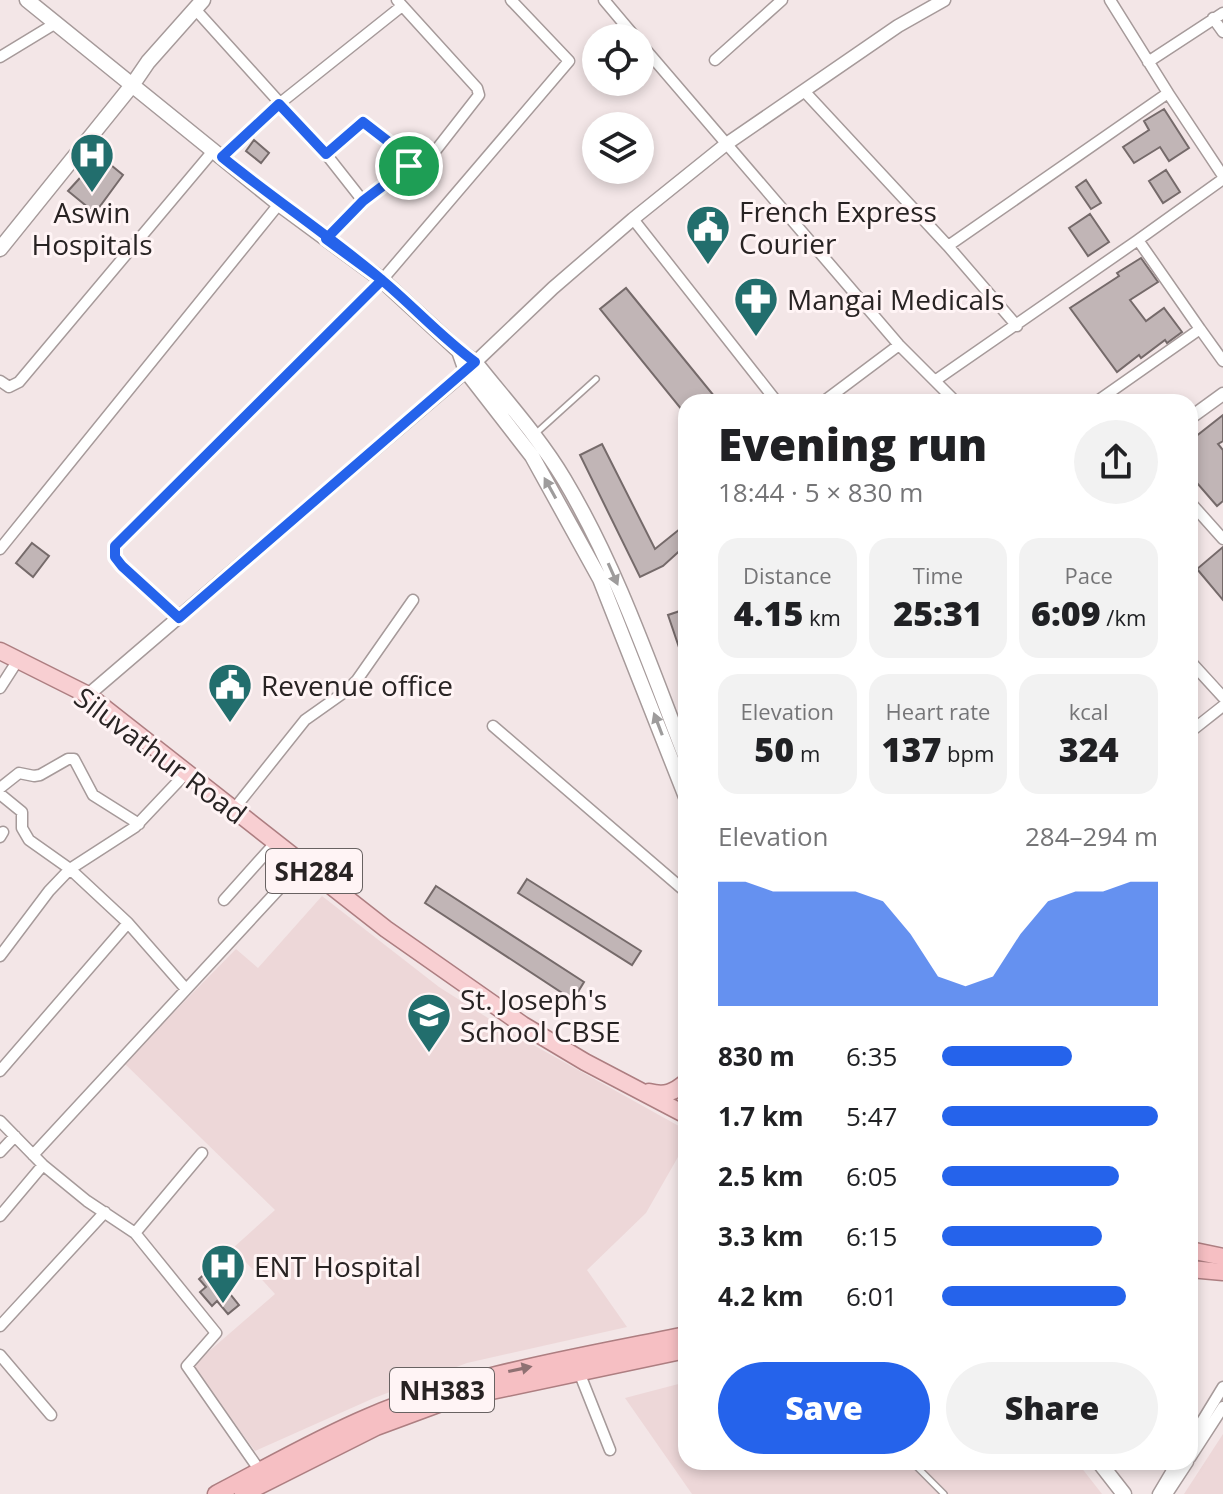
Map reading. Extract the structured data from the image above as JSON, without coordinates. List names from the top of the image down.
{
  "streets": {
    "highway": ["NH383"],
    "main road": ["Siluvathur Road", "SH284"]
  },
  "places": {
    "hospital": ["Aswin Hospitals", "ENT Hospital"],
    "public building": ["French Express Courier", "Revenue office"],
    "pharmacy": ["Mangai Medicals"],
    "school or university": ["St. Joseph's School CBSE"]
  },
  "page": {
    "heading": ["Evening run", "18:44 · 5 × 830 m"],
    "stats": [
      ["Distance", "4.15 km"],
      ["Time", "25:31"],
      ["Pace", "6:09 /km"],
      ["Elevation", "50 m"],
      ["Heart rate", "137 bpm"],
      ["kcal", "324"]
    ],
    "chart": ["Elevation", "284–294 m"],
    "list": [
      {
        "name": "830 m",
        "note": "6:35"
      },
      {
        "name": "1.7 km",
        "note": "5:47"
      },
      {
        "name": "2.5 km",
        "note": "6:05"
      },
      {
        "name": "3.3 km",
        "note": "6:15"
      },
      {
        "name": "4.2 km",
        "note": "6:01"
      }
    ],
    "buttons": ["Save", "Share"]
  }
}
